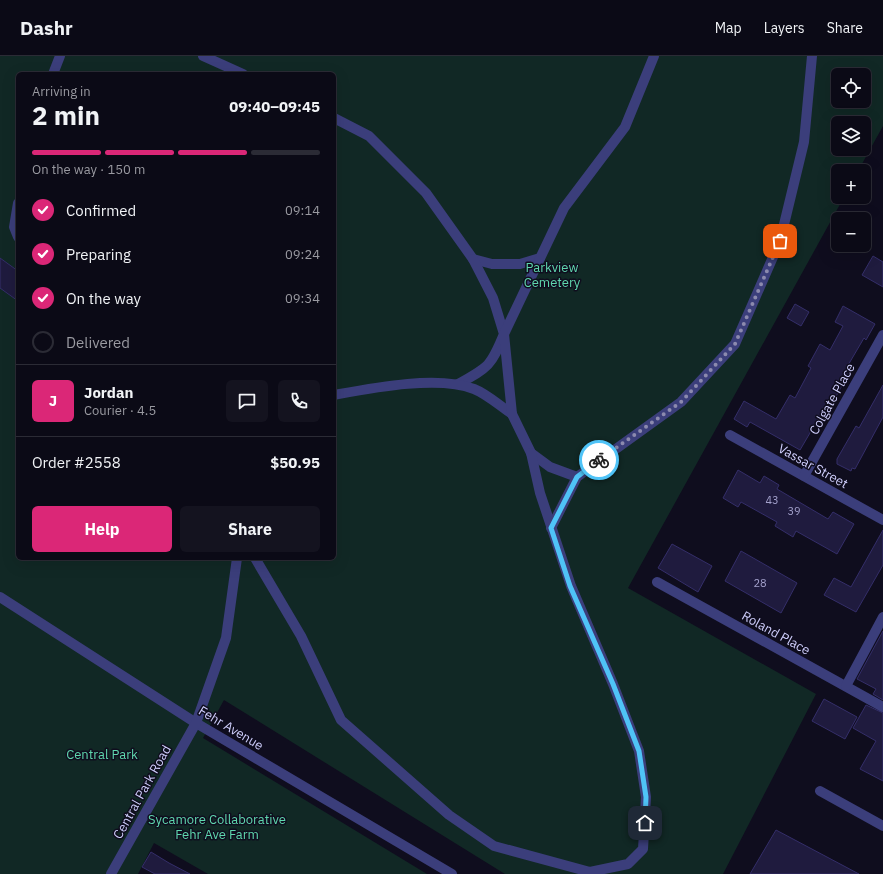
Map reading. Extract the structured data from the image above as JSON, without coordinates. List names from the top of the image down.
{
  "streets": {
    "street": [
      "Colgate Place",
      "Vassar Street",
      "Roland Place",
      "Fehr Avenue",
      "Central Park Road"
    ]
  },
  "crossings": [
    ["Colgate Place", "Vassar Street"],
    ["Fehr Avenue", "Central Park Road"]
  ],
  "parks": ["Parkview Cemetery", "Central Park", "Sycamore Collaborative Fehr Ave Farm"],
  "house_numbers": ["43", "39", "28"],
  "page": {
    "header": "Dashr",
    "nav": ["Map", "Layers", "Share"],
    "map_buttons": ["+", "−"],
    "heading": ["2 min", "Arriving in", "09:40–09:45"],
    "panel": [
      "Jordan",
      "Courier · 4.5",
      "Order #2558",
      "$50.95"
    ],
    "bar": "On the way · 150 m",
    "list": [
      ["Confirmed", "09:14"],
      ["Preparing", "09:24"],
      ["On the way", "09:34"],
      "Delivered"
    ],
    "round": "J",
    "buttons": ["Help", "Share"]
  }
}
